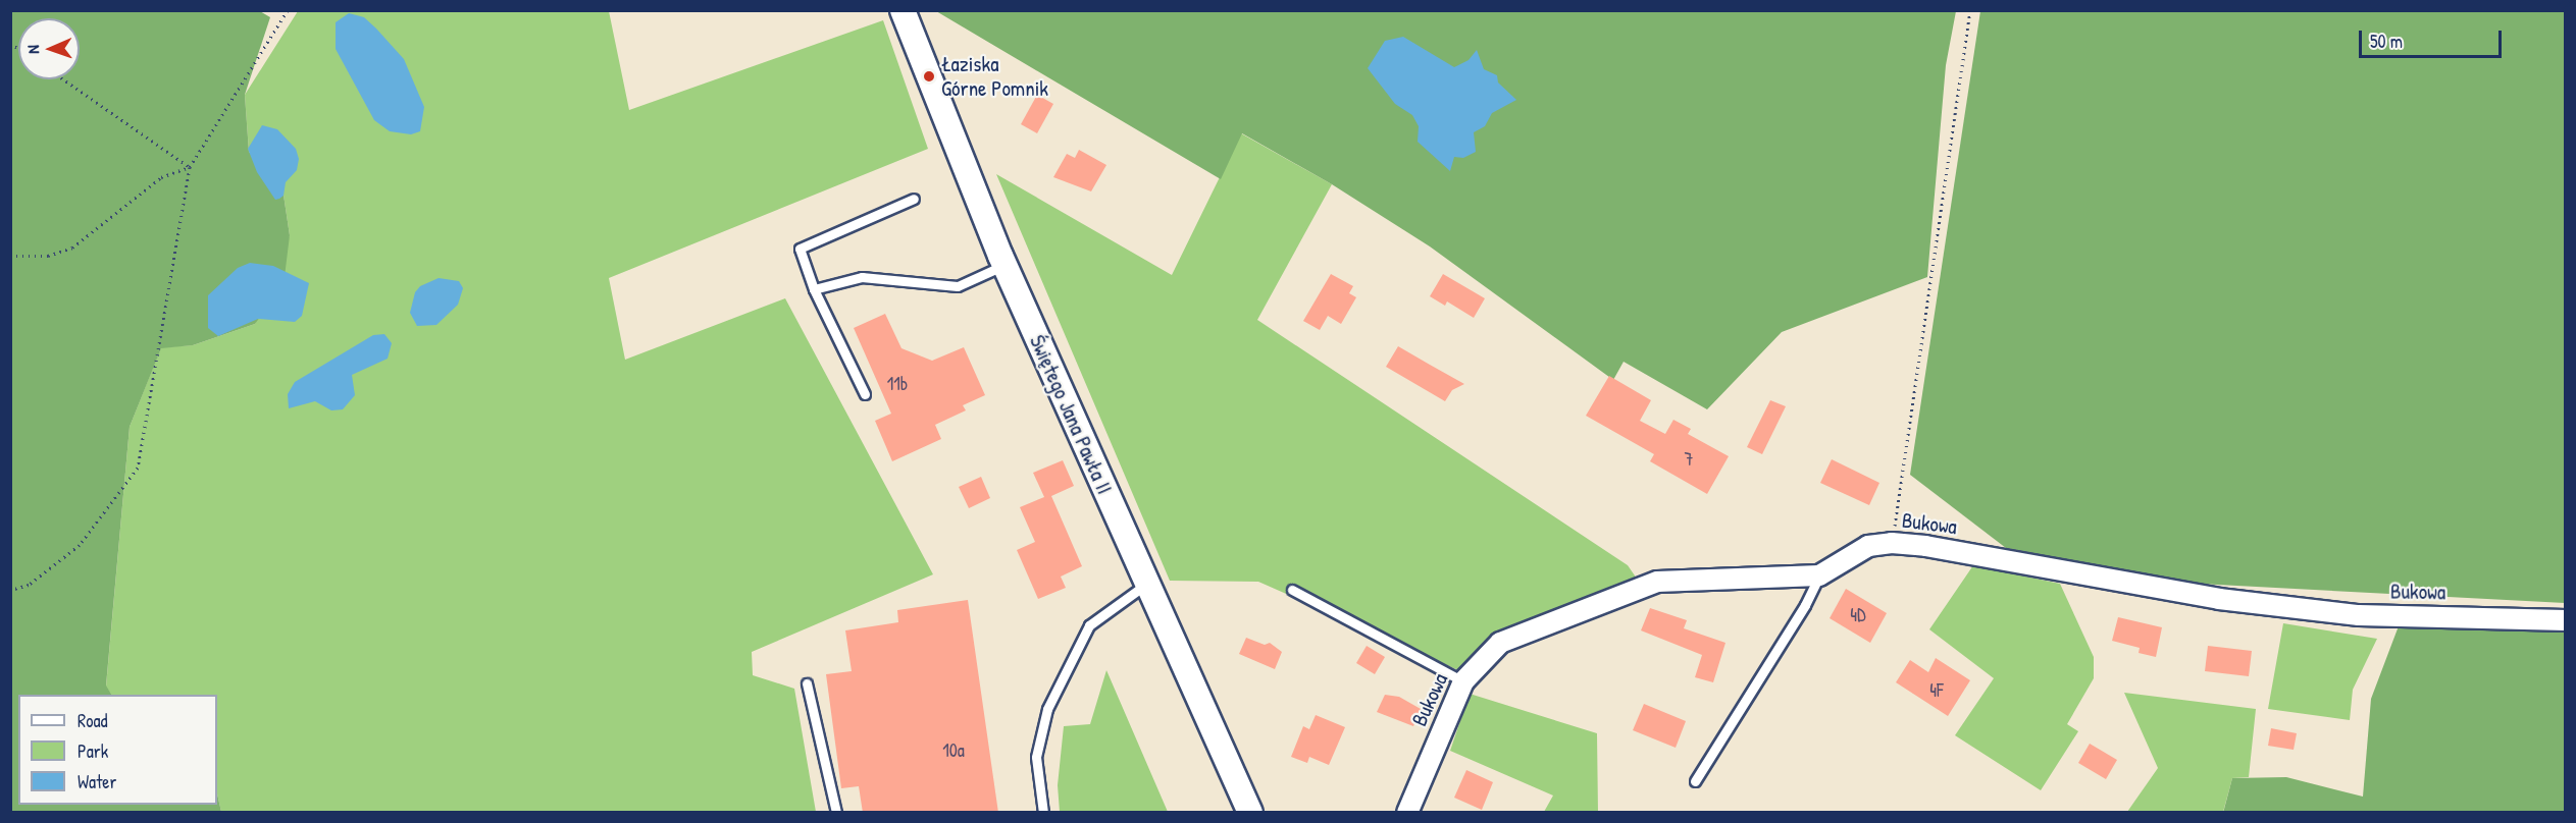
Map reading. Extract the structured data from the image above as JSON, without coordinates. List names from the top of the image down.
{
  "streets": {
    "street": ["Świętego Jana Pawła II", "Bukowa"]
  },
  "places": ["Łaziska Górne Pomnik"],
  "house_numbers": [
    "11b",
    "7",
    "4D",
    "4F",
    "10a"
  ],
  "legend": ["Road", "Park", "Water"],
  "scale_bar": "50 m",
  "north": "left"
}
